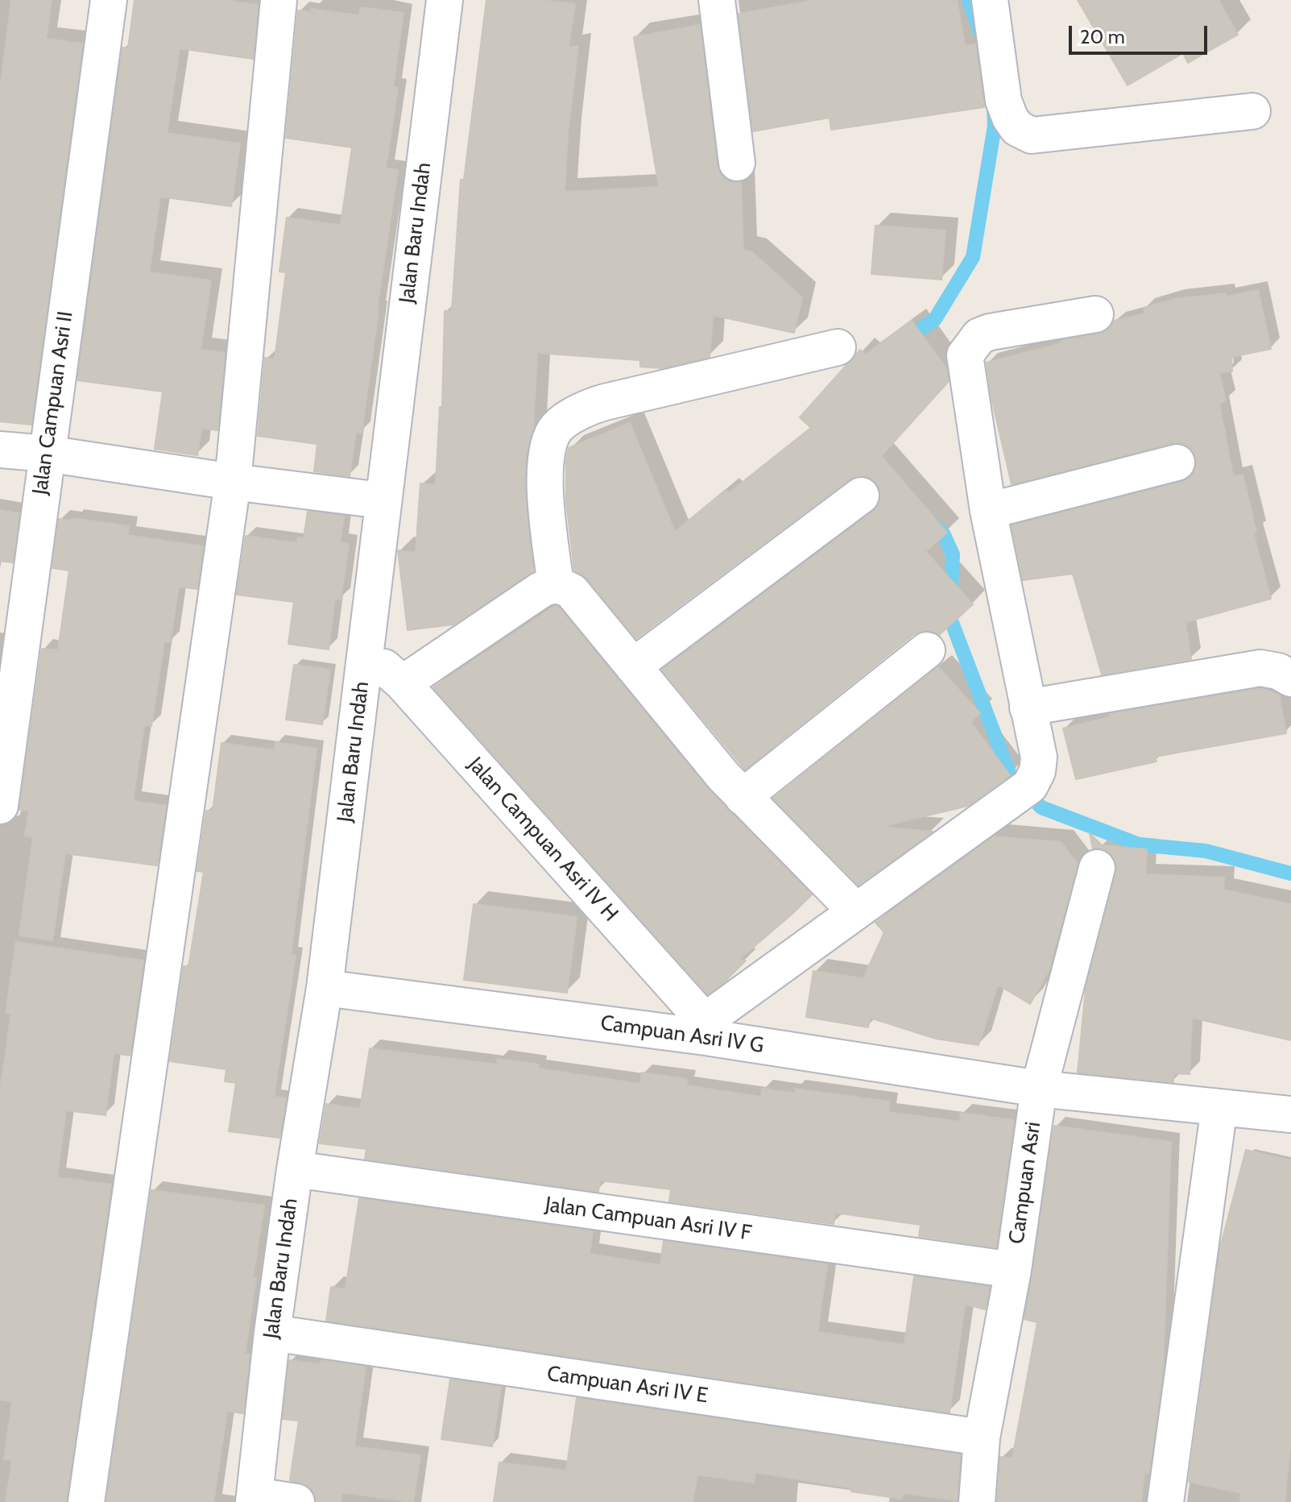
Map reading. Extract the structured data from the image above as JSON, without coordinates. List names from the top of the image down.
{
  "streets": {
    "street": [
      "Jalan Baru Indah",
      "Jalan Campuan Asri II",
      "Jalan Campuan Asri IV H",
      "Campuan Asri IV G",
      "Campuan Asri",
      "Jalan Campuan Asri IV F",
      "Campuan Asri IV E"
    ]
  },
  "crossings": [
    ["Jalan Baru Indah", "Jalan Campuan Asri IV H"],
    ["Jalan Baru Indah", "Campuan Asri IV G"],
    ["Jalan Baru Indah", "Jalan Campuan Asri IV F"],
    ["Jalan Baru Indah", "Campuan Asri IV E"],
    ["Jalan Campuan Asri IV H", "Campuan Asri IV G"],
    ["Campuan Asri IV G", "Campuan Asri"],
    ["Campuan Asri", "Jalan Campuan Asri IV F"],
    ["Campuan Asri", "Campuan Asri IV E"]
  ],
  "scale_bar": "20 m"
}
